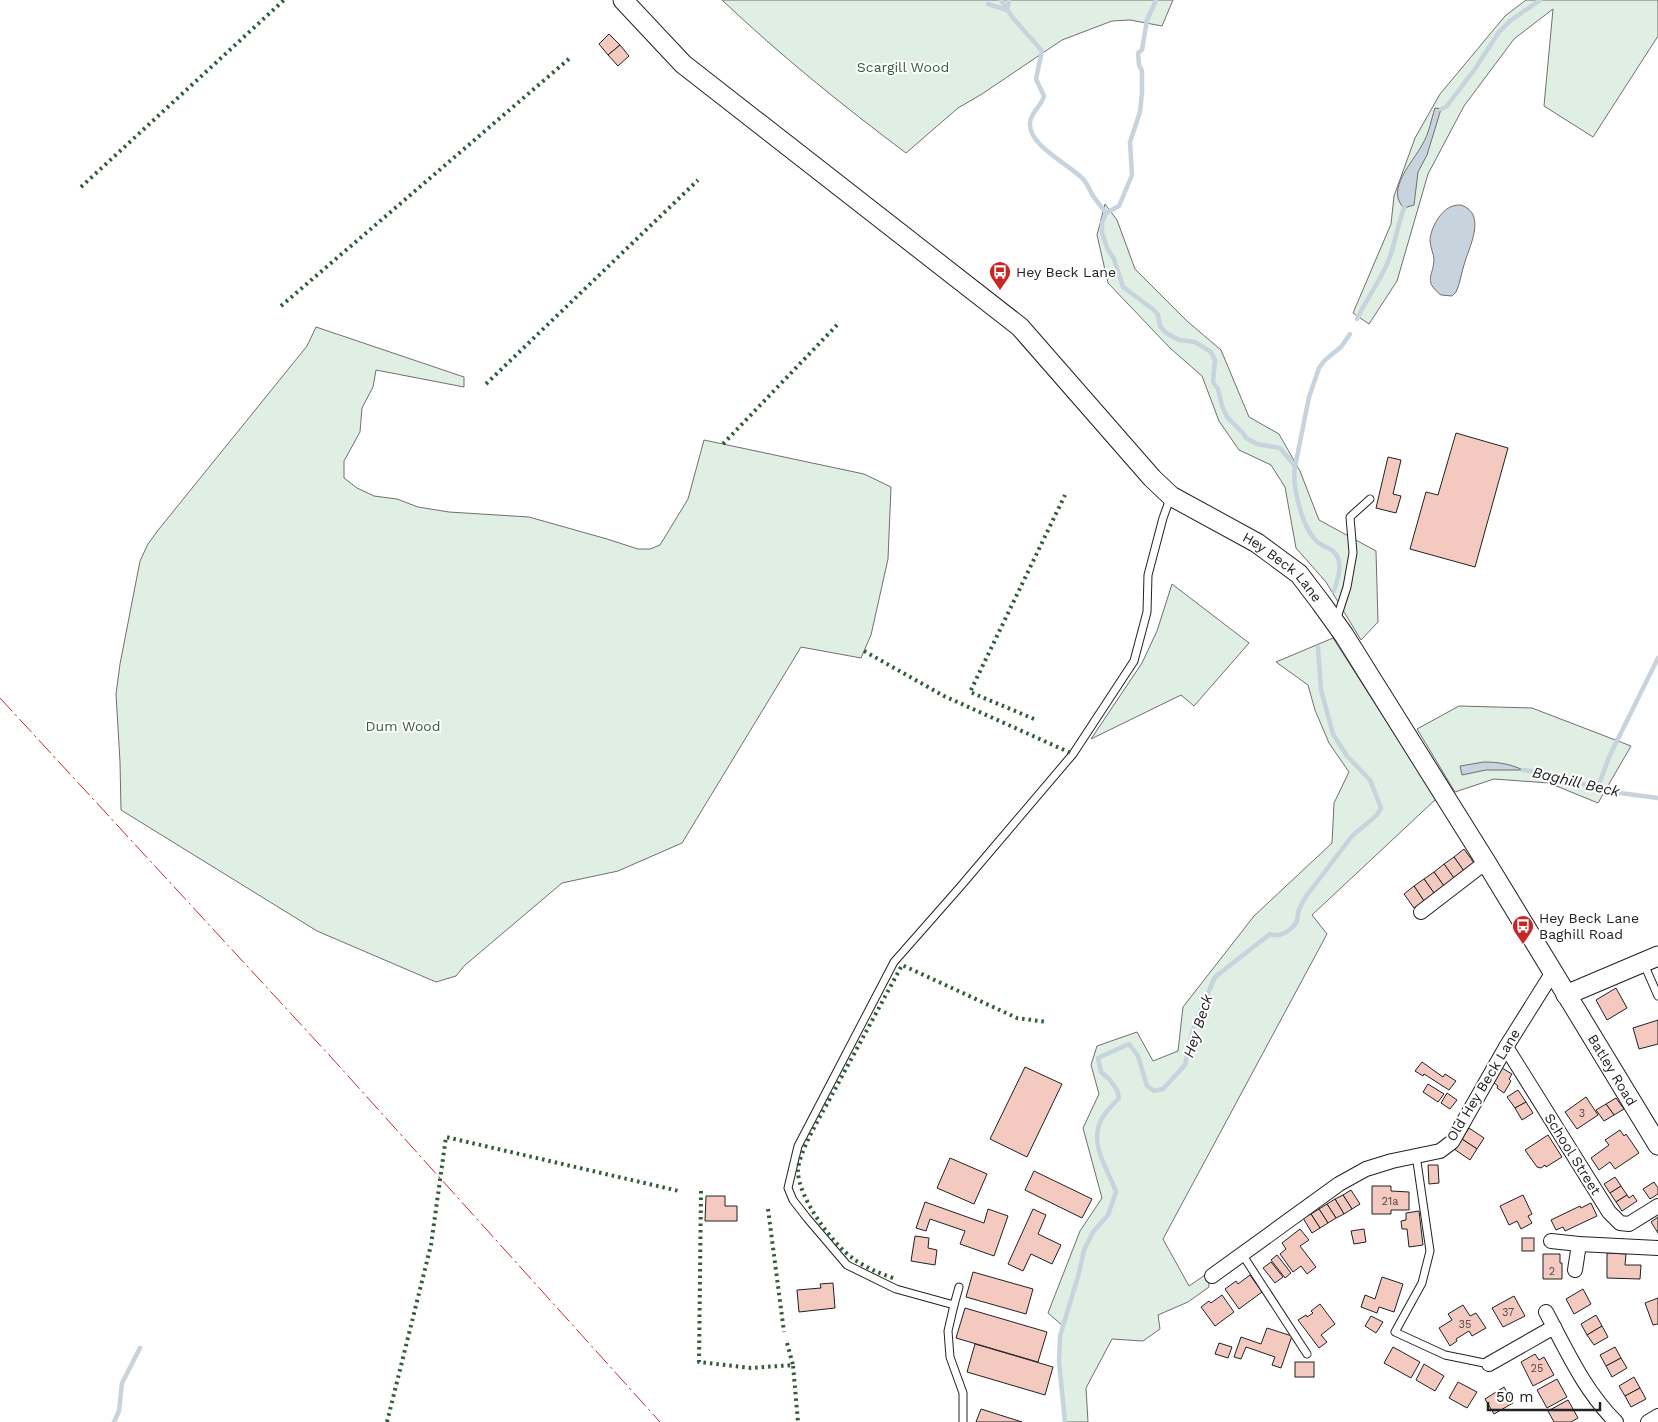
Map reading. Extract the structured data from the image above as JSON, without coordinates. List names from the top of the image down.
{
  "streets": {
    "street": [
      "Hey Beck Lane",
      "Batley Road",
      "Old Hey Beck Lane",
      "School Street"
    ]
  },
  "crossings": [
    ["Hey Beck Lane", "Batley Road"],
    ["Hey Beck Lane", "Old Hey Beck Lane"],
    ["Old Hey Beck Lane", "School Street"]
  ],
  "water": ["Baghill Beck", "Hey Beck"],
  "parks": ["Scargill Wood", "Dum Wood"],
  "places": {
    "bus stop": ["Hey Beck Lane", "Hey Beck Lane Baghill Road"]
  },
  "house_numbers": [
    "3",
    "21a",
    "2",
    "37",
    "35",
    "25"
  ],
  "scale_bar": "50 m"
}
